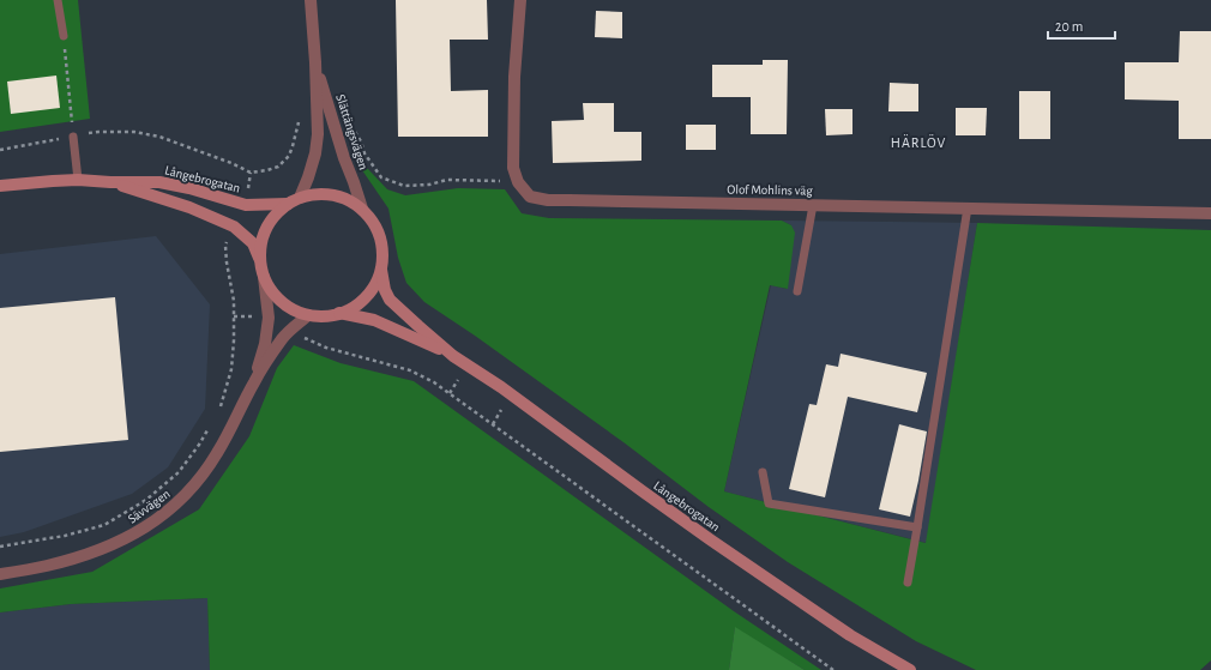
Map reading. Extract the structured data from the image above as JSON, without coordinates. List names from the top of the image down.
{
  "streets": {
    "main road": ["Långebrogatan"],
    "street": ["Slättängsvägen", "Olof Mohlins väg", "Sävvägen"]
  },
  "crossings": [
    ["Slättängsvägen", "Långebrogatan"],
    ["Slättängsvägen", "Sävvägen"],
    ["Långebrogatan", "Sävvägen"]
  ],
  "districts": ["HÄRLÖV"],
  "scale_bar": "20 m"
}
